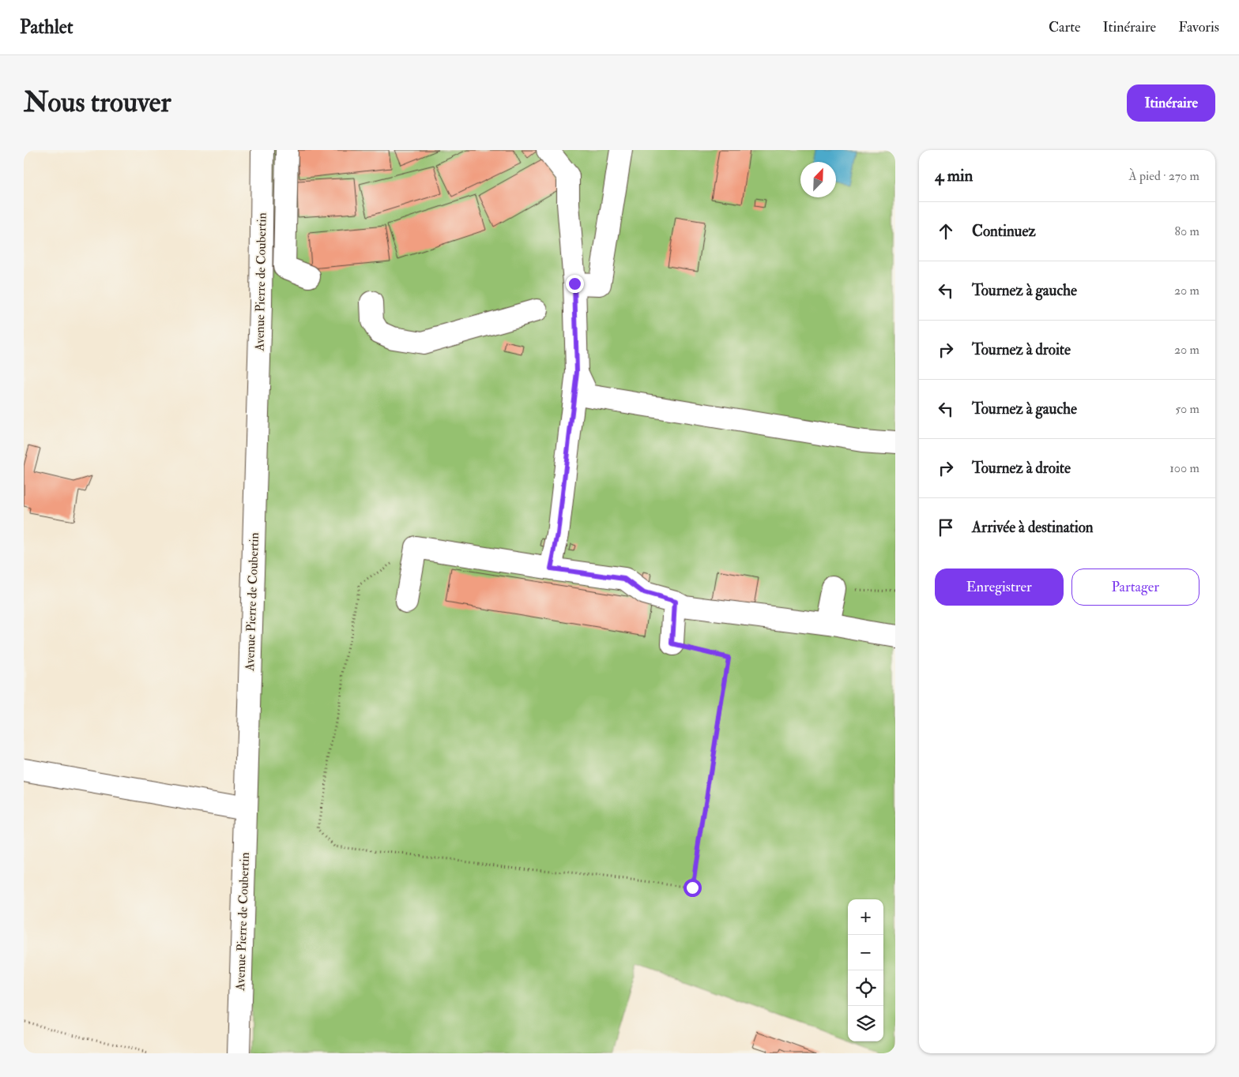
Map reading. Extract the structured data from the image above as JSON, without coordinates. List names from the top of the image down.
{
  "streets": {
    "street": ["Avenue Pierre de Coubertin"]
  },
  "north": "top right",
  "page": {
    "header": "Pathlet",
    "nav": ["Carte", "Itinéraire", "Favoris"],
    "buttons": [
      "Itinéraire",
      ["Enregistrer", "Partager"]
    ],
    "title": "Nous trouver",
    "heading": ["4 min", "À pied · 270 m"],
    "list": [
      ["Continuez", "80 m"],
      ["Tournez à gauche", "20 m"],
      ["Tournez à droite", "20 m"],
      ["Tournez à gauche", "50 m"],
      ["Tournez à droite", "100 m"],
      "Arrivée à destination"
    ],
    "map_buttons": ["+", "−"]
  }
}
